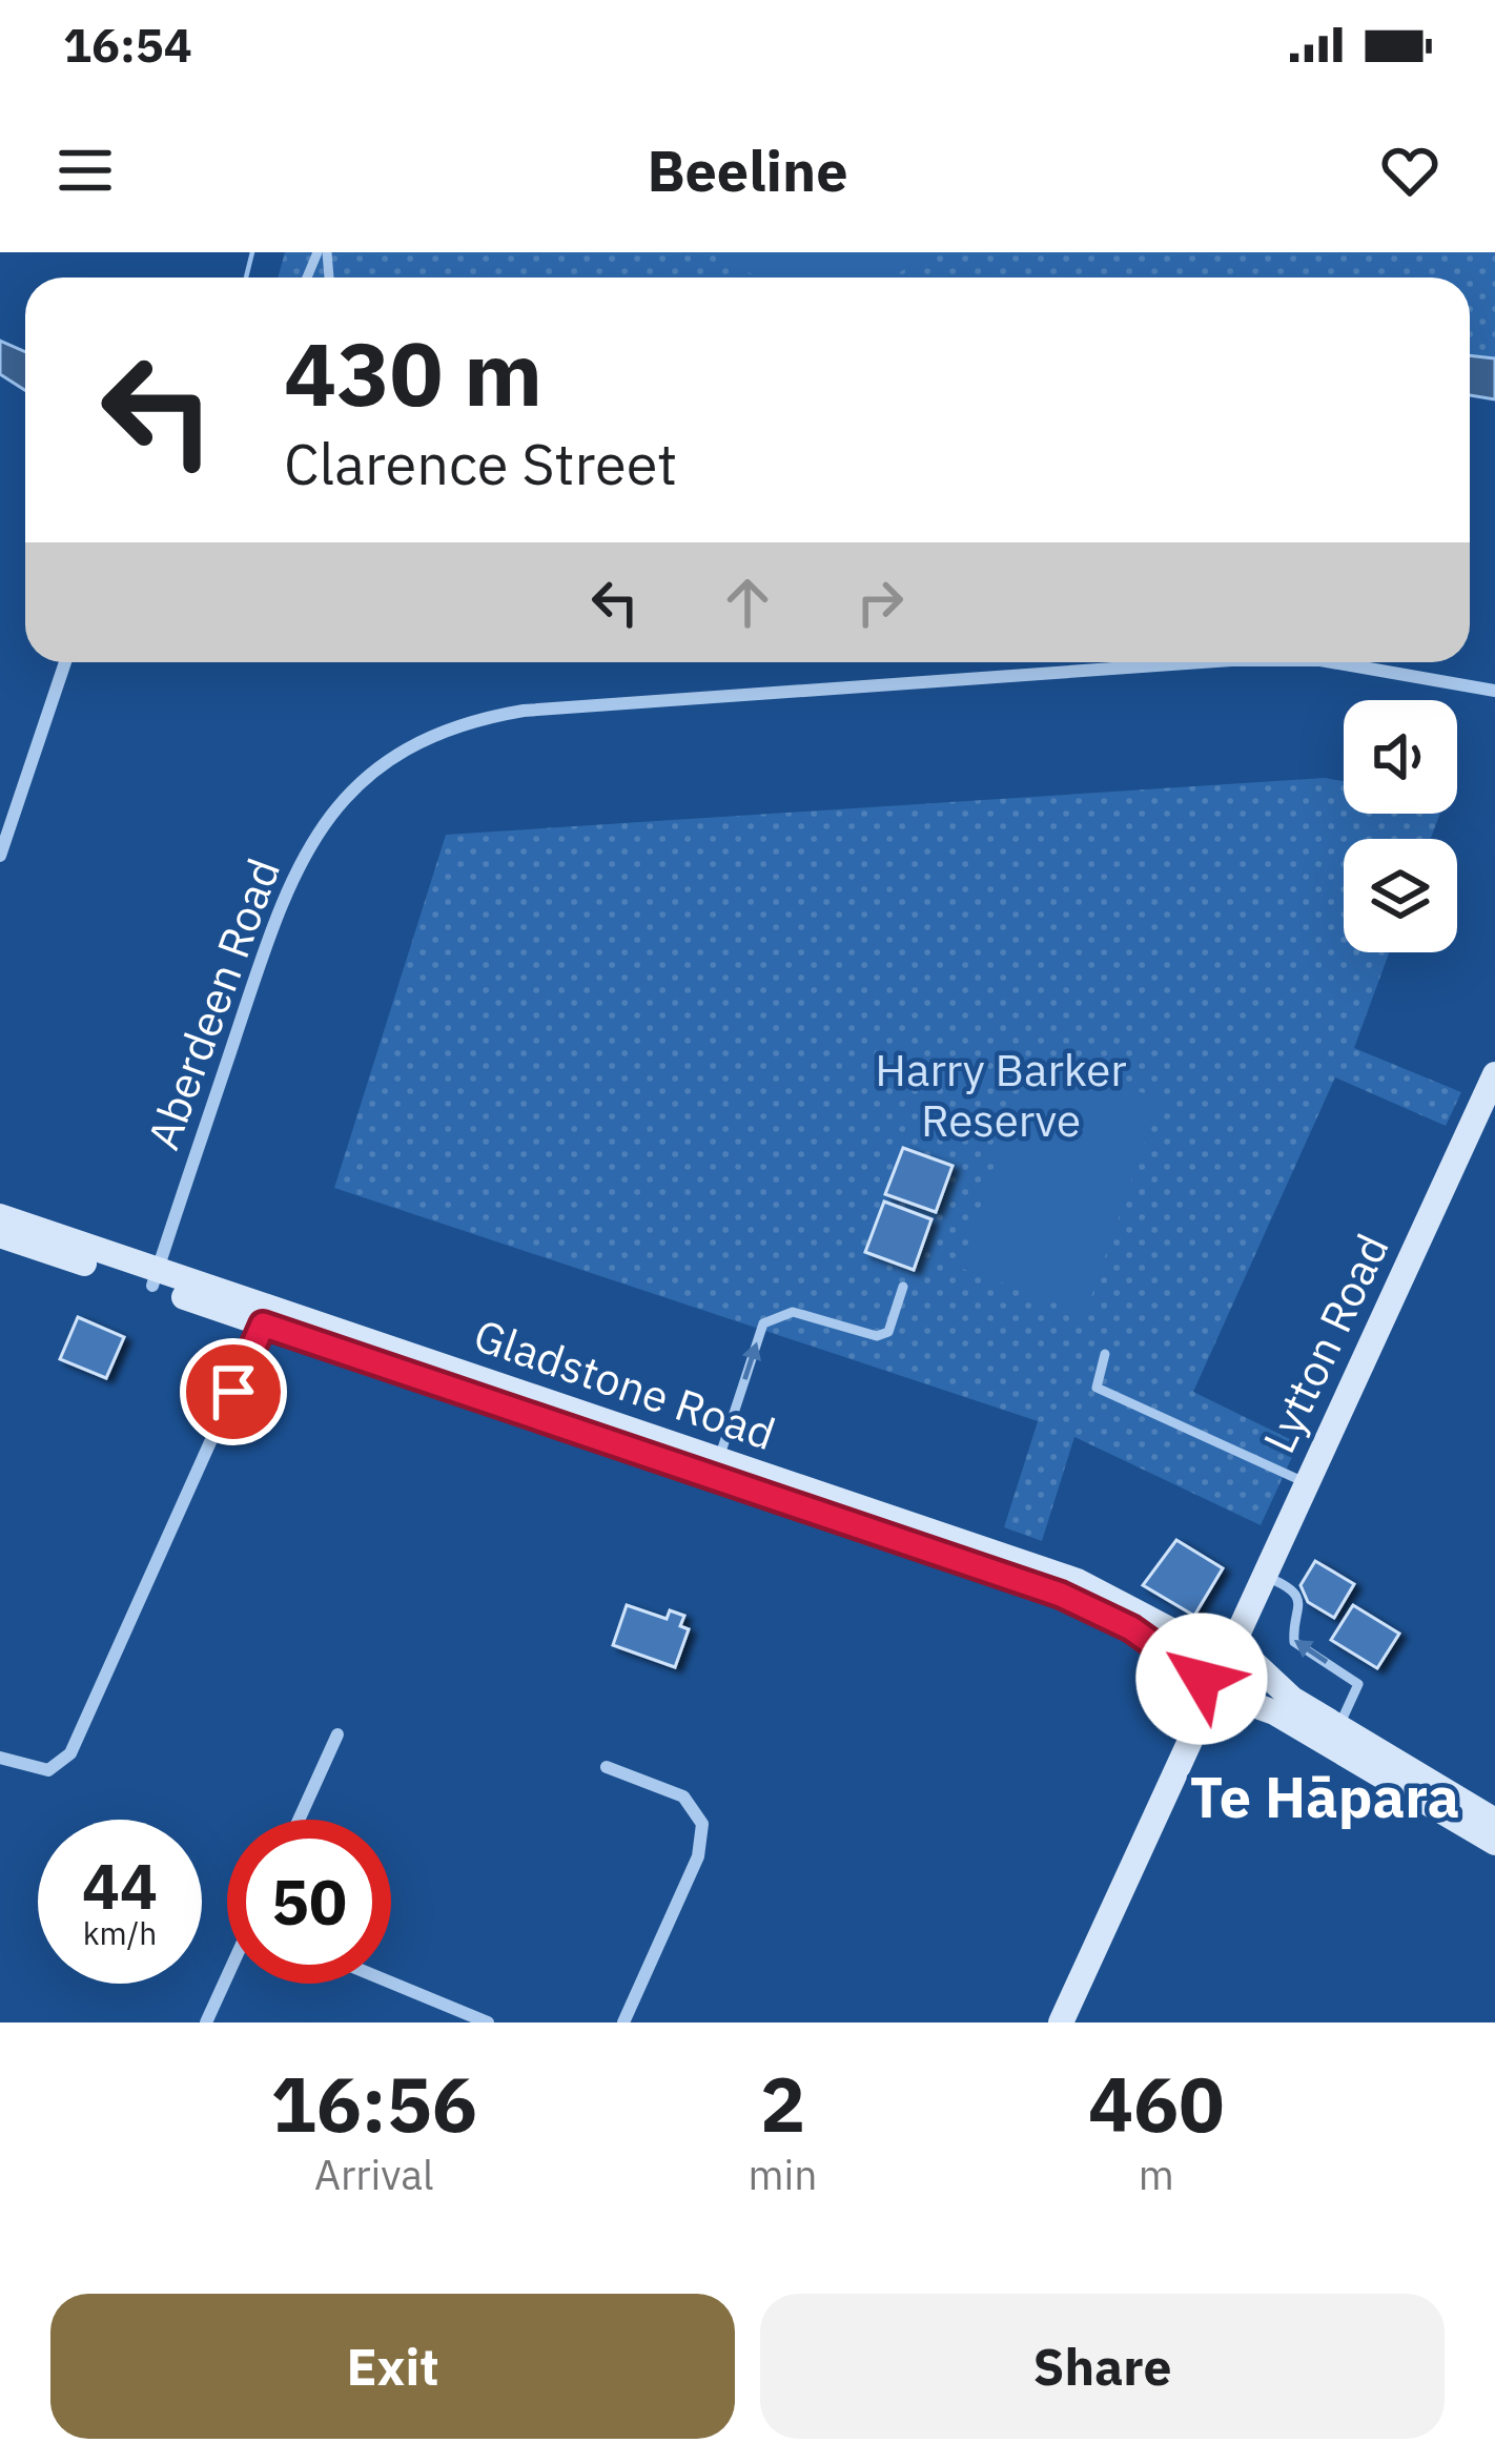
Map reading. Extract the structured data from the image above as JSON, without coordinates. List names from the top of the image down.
{
  "streets": {
    "main road": ["Lytton Road", "Gladstone Road"],
    "street": ["Aberdeen Road"]
  },
  "crossings": [
    ["Aberdeen Road", "Gladstone Road"],
    ["Lytton Road", "Gladstone Road"]
  ],
  "districts": ["Te Hāpara"],
  "parks": ["Harry Barker Reserve"],
  "page": {
    "status": "16:54",
    "header": "Beeline",
    "turn": ["430 m", "Clarence Street"],
    "speed": "44 km/h",
    "limit": "50",
    "eta": [
      "16:56",
      "Arrival",
      "2",
      "min",
      "460",
      "m"
    ],
    "buttons": ["Exit", "Share"]
  }
}
